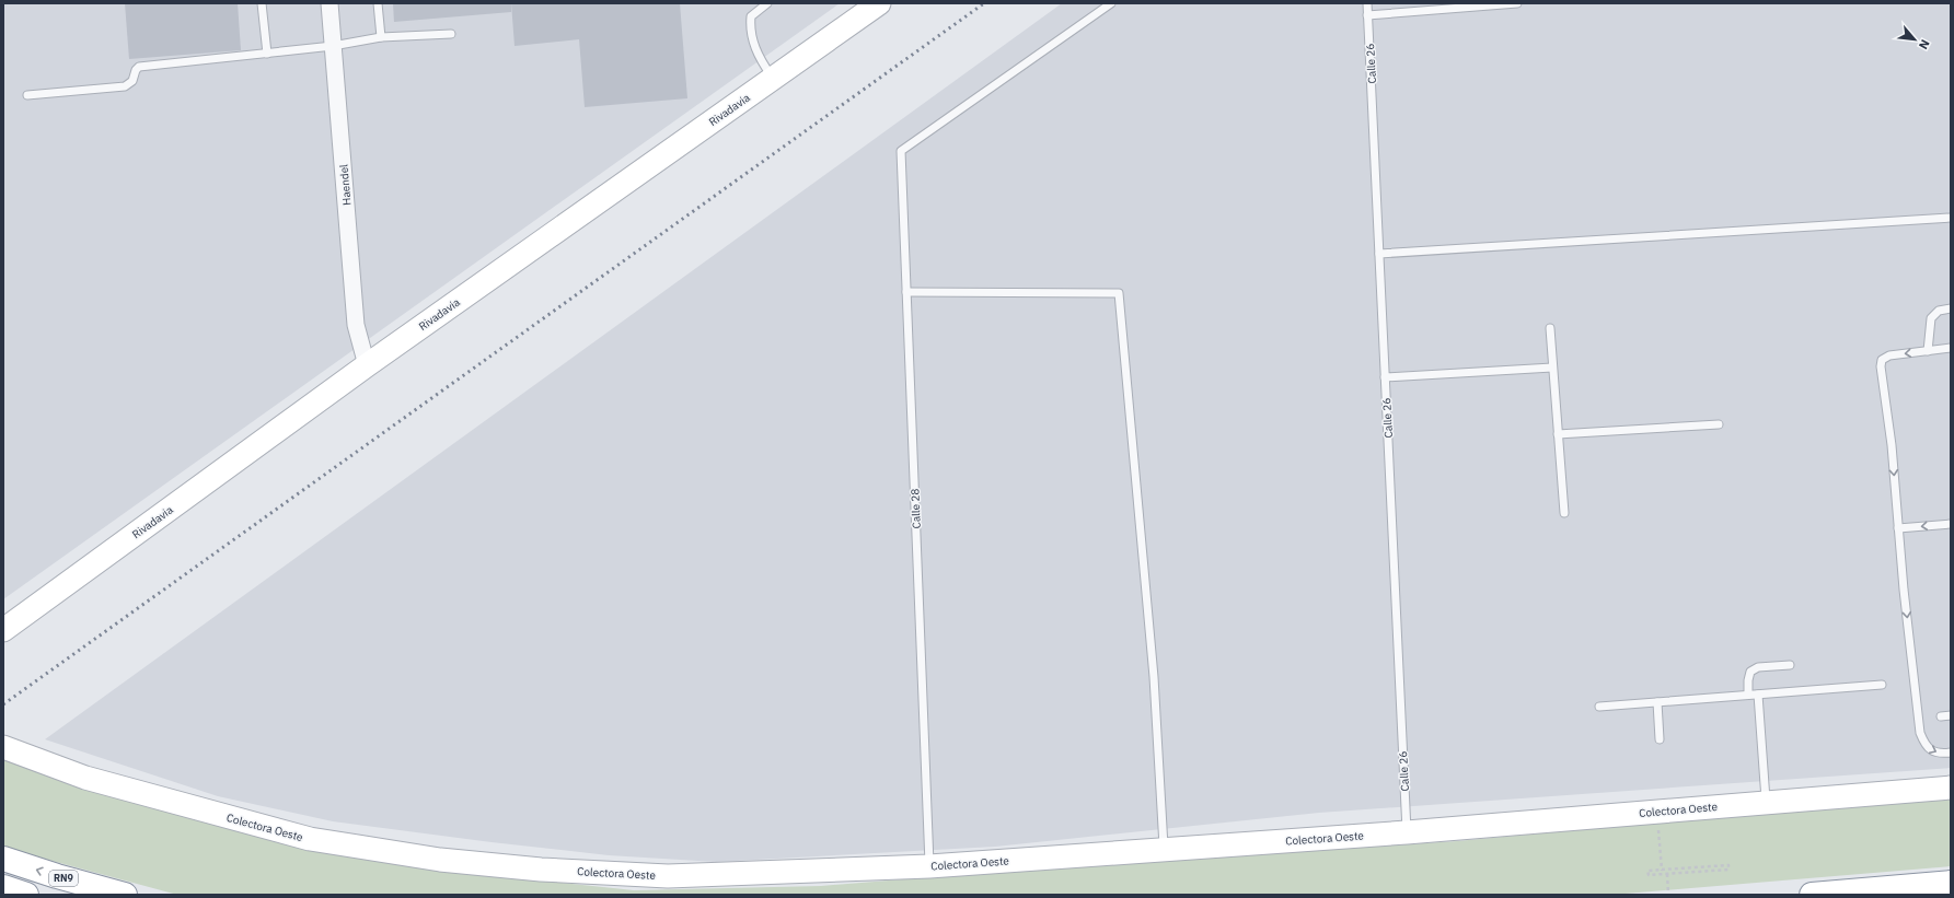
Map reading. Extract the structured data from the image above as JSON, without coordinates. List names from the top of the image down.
{
  "streets": {
    "highway": ["RN9"],
    "street": ["Rivadavia", "Haendel", "Colectora Oeste"],
    "lane": ["Calle 26", "Calle 28"]
  },
  "crossings": [
    ["Calle 26", "Colectora Oeste"],
    ["Rivadavia", "Haendel"],
    ["Calle 28", "Colectora Oeste"]
  ],
  "north": "bottom right"
}
